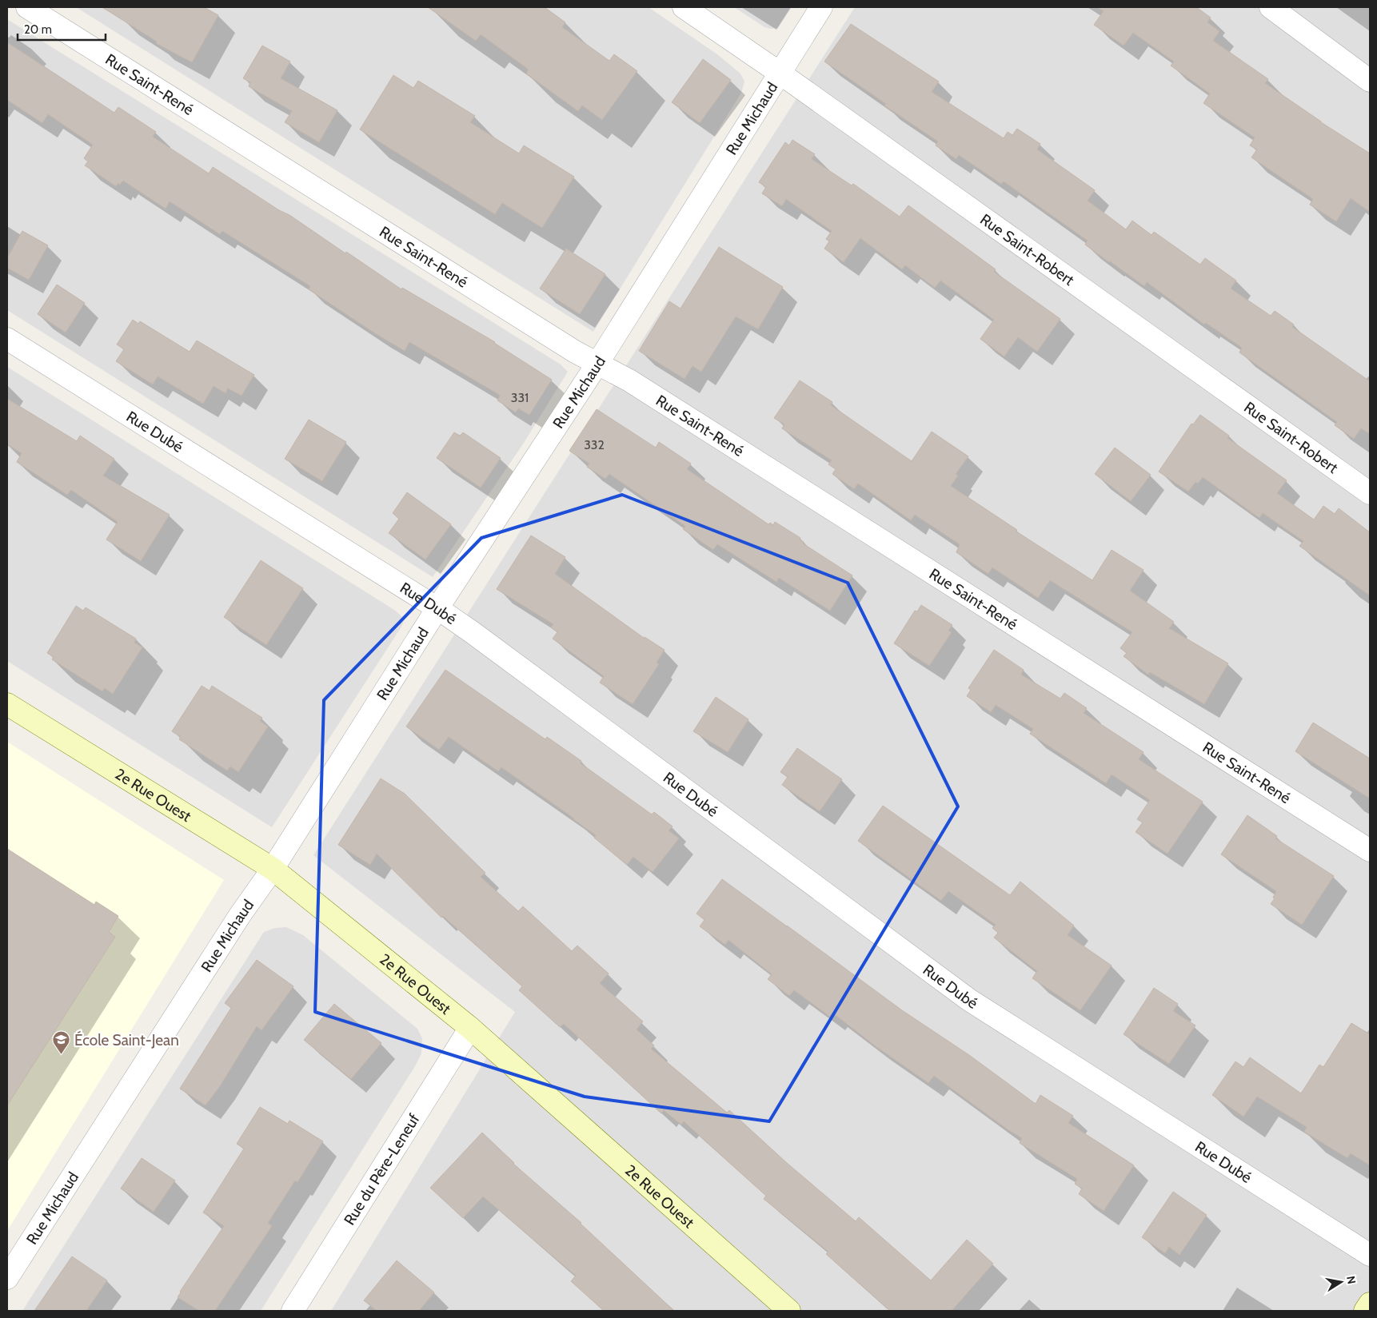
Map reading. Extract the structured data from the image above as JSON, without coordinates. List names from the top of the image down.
{
  "streets": {
    "street": [
      "Rue Saint-René",
      "Rue Michaud",
      "Rue Saint-Robert",
      "Rue Dubé",
      "2e Rue Ouest",
      "Rue du Père-Leneuf"
    ]
  },
  "crossings": [
    ["Rue Saint-René", "Rue Michaud"],
    ["Rue Michaud", "Rue Saint-Robert"],
    ["Rue Michaud", "Rue Dubé"],
    ["Rue Michaud", "2e Rue Ouest"],
    ["2e Rue Ouest", "Rue du Père-Leneuf"]
  ],
  "places": {
    "school or university": ["École Saint-Jean"]
  },
  "house_numbers": ["331", "332"],
  "scale_bar": "20 m",
  "north": "right"
}
